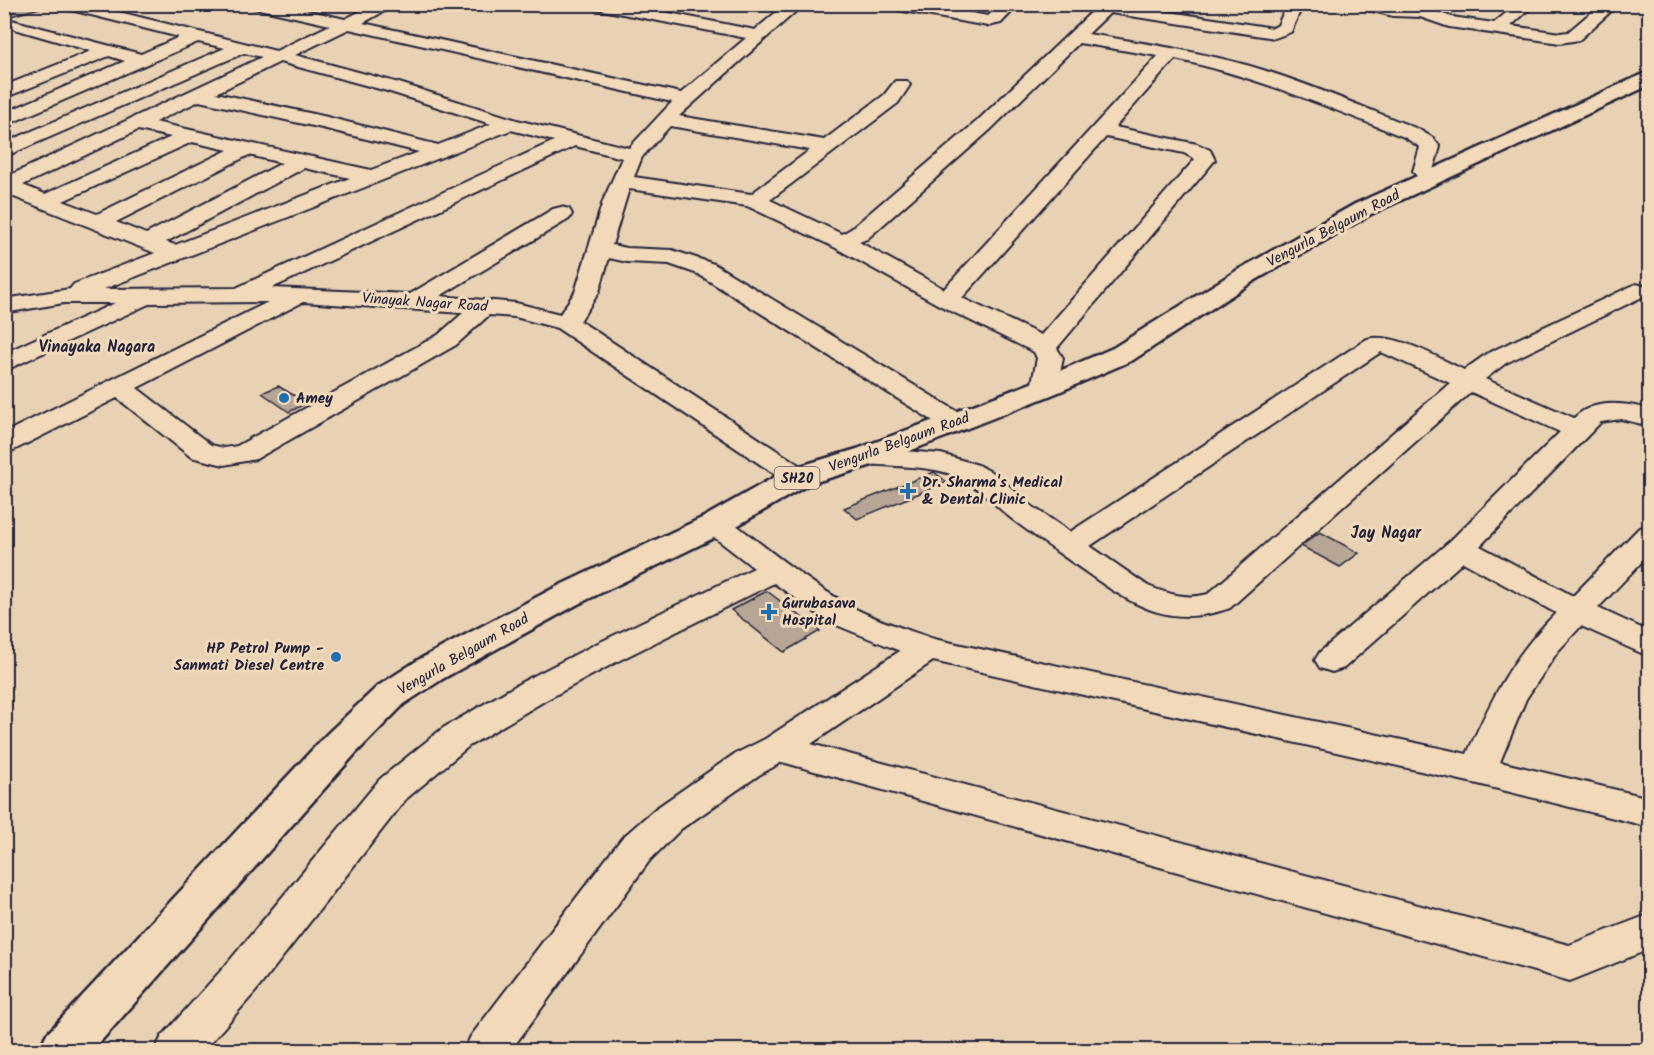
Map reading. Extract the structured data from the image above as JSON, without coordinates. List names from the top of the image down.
{
  "streets": {
    "main road": ["Vengurla Belgaum Road", "SH20"],
    "street": ["Vinayak Nagar Road"]
  },
  "crossings": [
    ["Vengurla Belgaum Road", "Vinayak Nagar Road"]
  ],
  "districts": ["Vinayaka Nagara", "Jay Nagar"],
  "places": {
    "other": ["Amey", "HP Petrol Pump - Sanmati Diesel Centre"],
    "health": ["Dr. Sharma's Medical & Dental Clinic", "Gurubasava Hospital"]
  }
}
